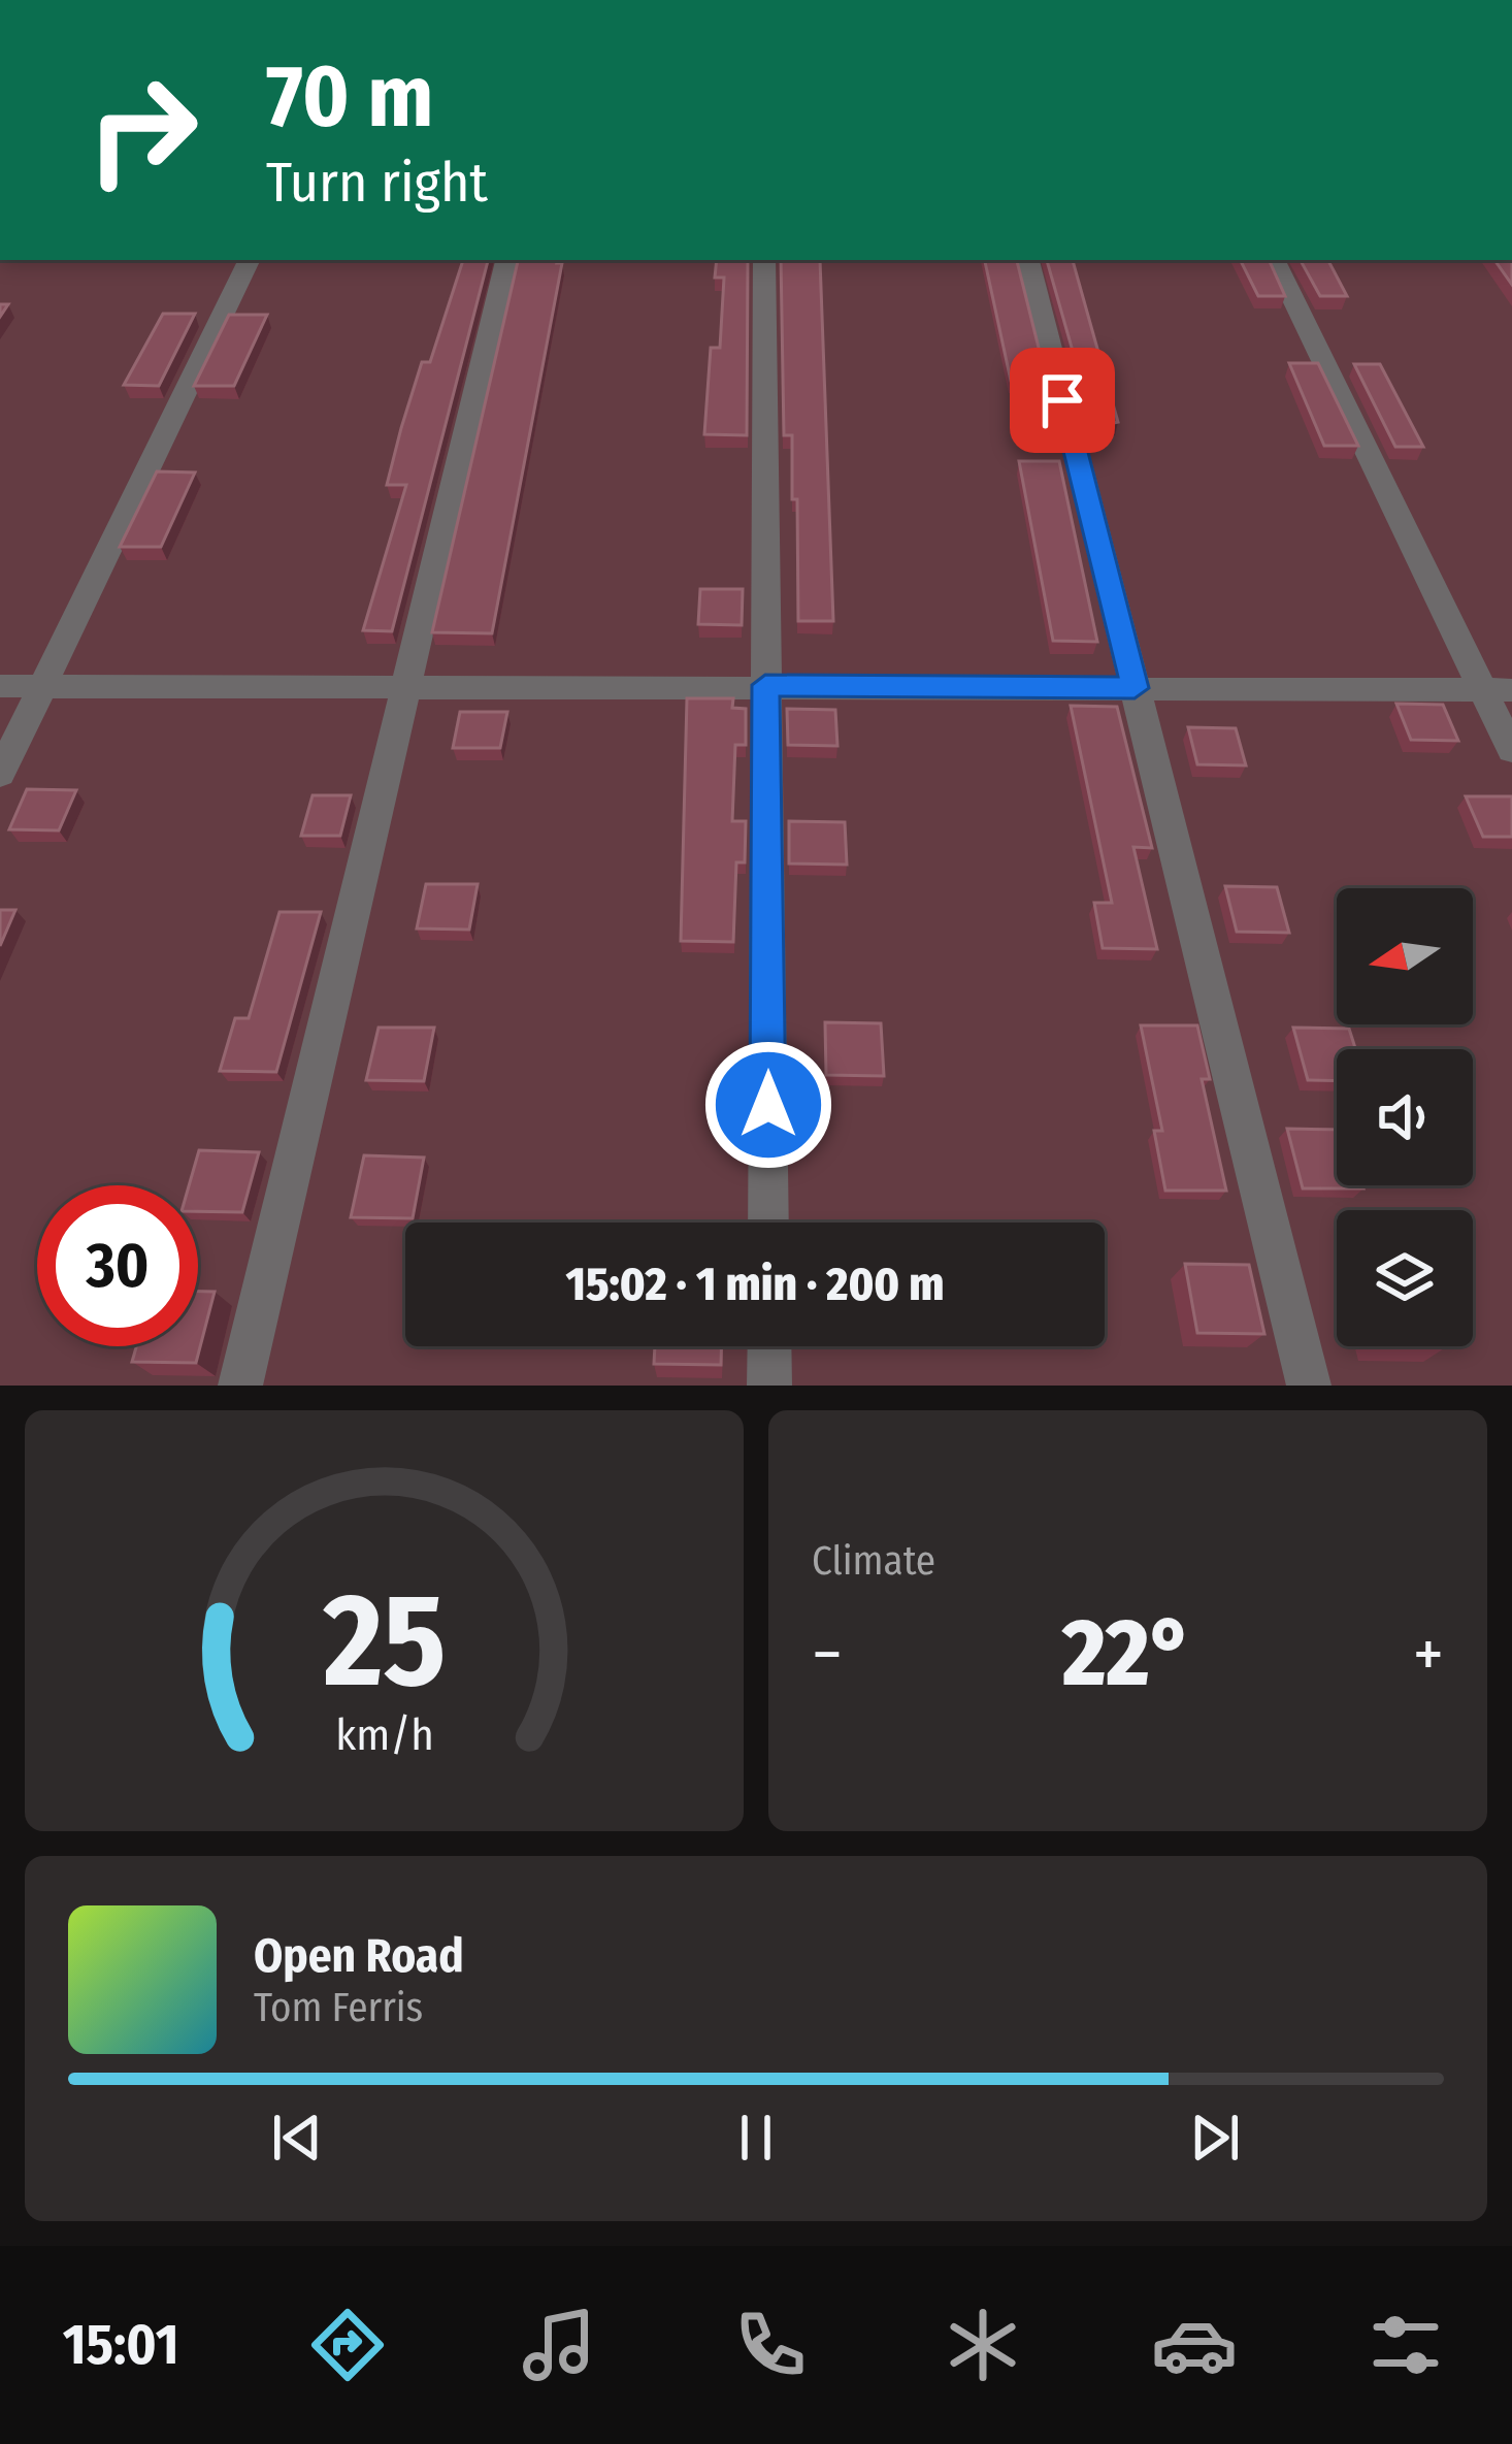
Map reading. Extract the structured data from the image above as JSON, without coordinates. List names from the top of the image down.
{
  "north": "left",
  "page": {
    "turn": ["70 m", "Turn right"],
    "limit": "30",
    "trip": "15:02 · 1 min · 200 m",
    "tile": "Climate",
    "heat": ["−", "22°", "+"],
    "song": ["Open Road", "Tom Ferris"],
    "tabs": "15:01",
    "gauge": ["25", "km/h"]
  }
}
